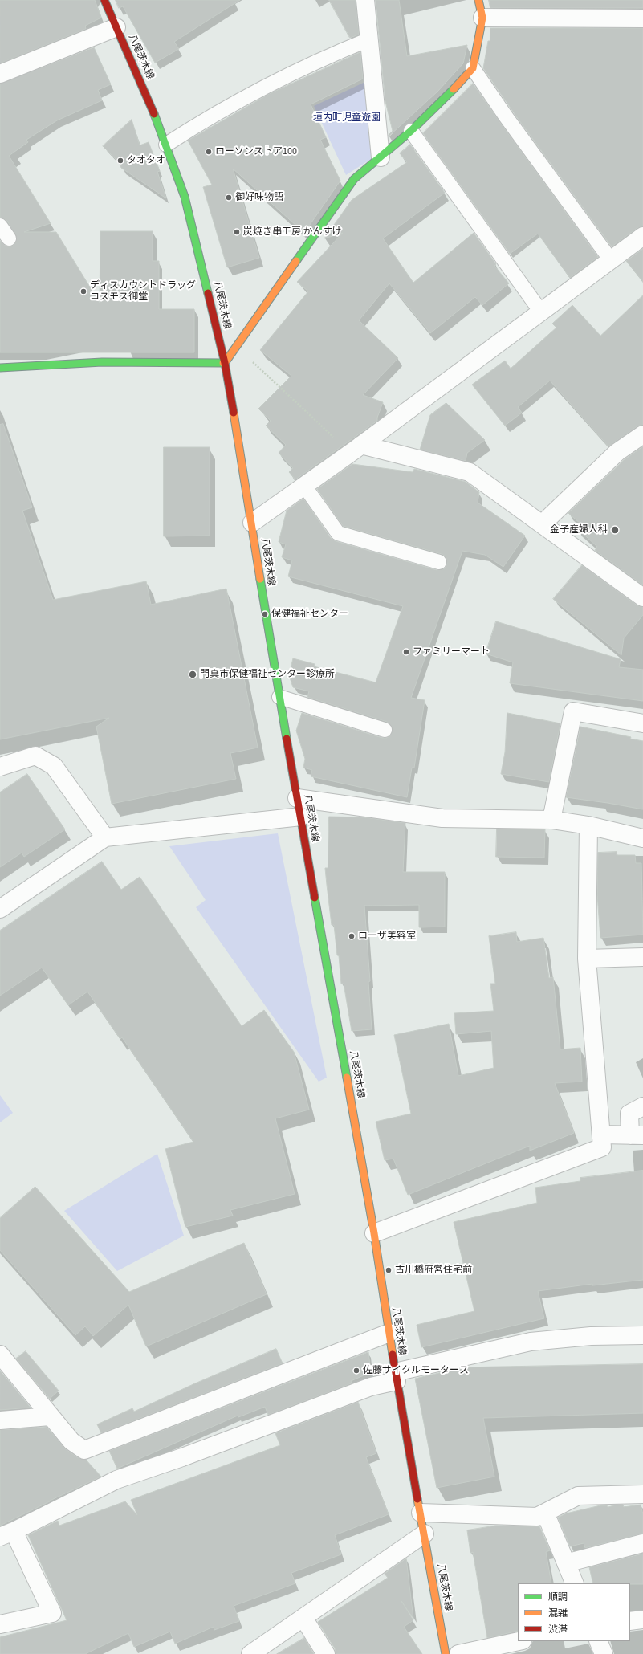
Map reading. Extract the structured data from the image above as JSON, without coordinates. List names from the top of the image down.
{
  "streets": {
    "main road": ["八尾茨木線"]
  },
  "parks": ["垣内町児童遊園"],
  "places": [
    "ローソンストア100",
    "タオタオ",
    "御好味物語",
    "炭焼き串工房 かんすけ",
    "ディスカウントドラッグ コスモス御堂",
    "金子産婦人科",
    "保健福祉センター",
    "ファミリーマート",
    "門真市保健福祉センター診療所",
    "ローザ美容室",
    "古川橋府営住宅前",
    "佐藤サイクルモータース"
  ],
  "legend": ["順調", "混雑", "渋滞"]
}
